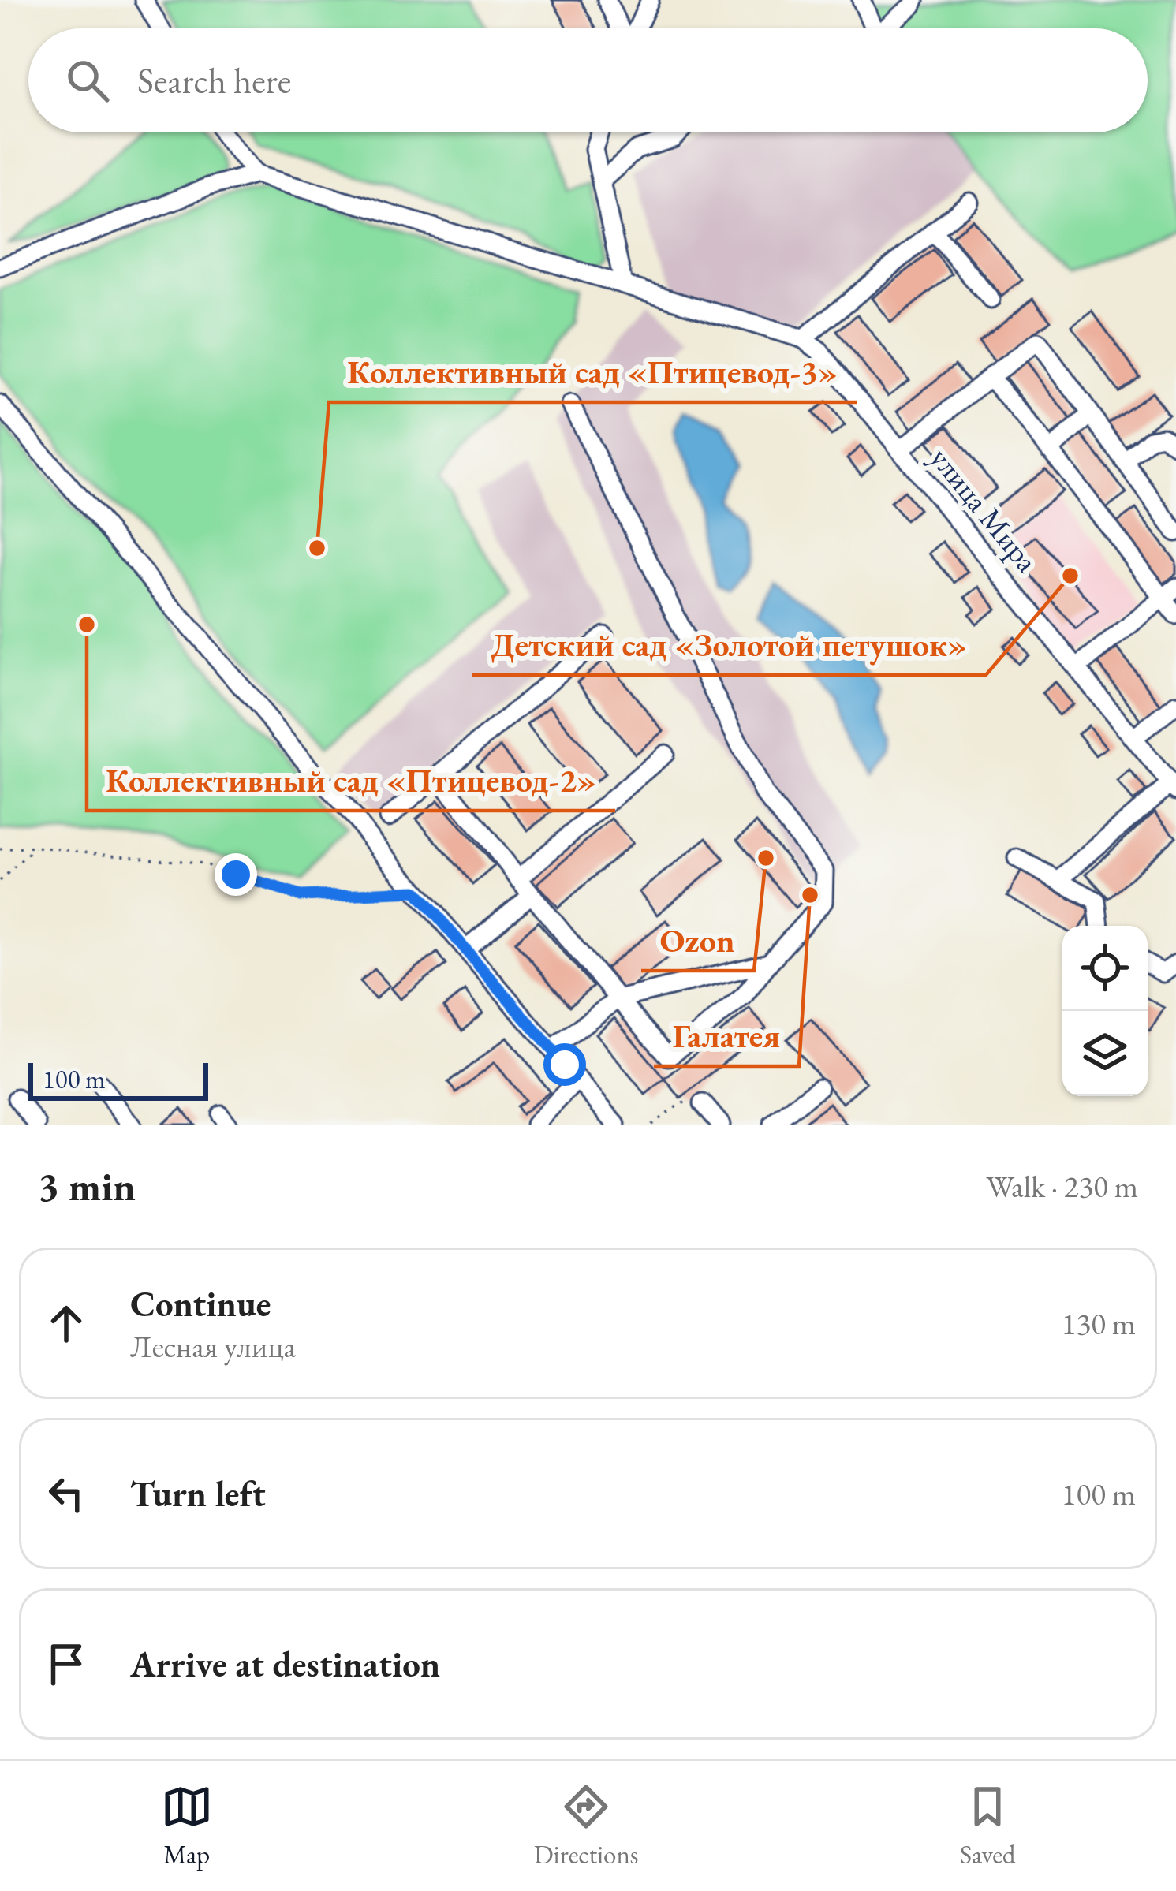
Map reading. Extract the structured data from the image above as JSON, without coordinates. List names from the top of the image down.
{
  "streets": {
    "street": ["улица Мира"]
  },
  "places": [
    "Коллективный сад «Птицевод-3»",
    "Детский сад «Золотой петушок»",
    "Коллективный сад «Птицевод-2»",
    "Ozon",
    "Галатея"
  ],
  "scale_bar": "100 m",
  "page": {
    "search": "Search here",
    "scale": "100 m",
    "heading": ["3 min", "Walk · 230 m"],
    "list": [
      ["Continue", "Лесная улица", "130 m"],
      ["Turn left", "100 m"],
      "Arrive at destination"
    ],
    "nav": ["Map", "Directions", "Saved"]
  }
}
